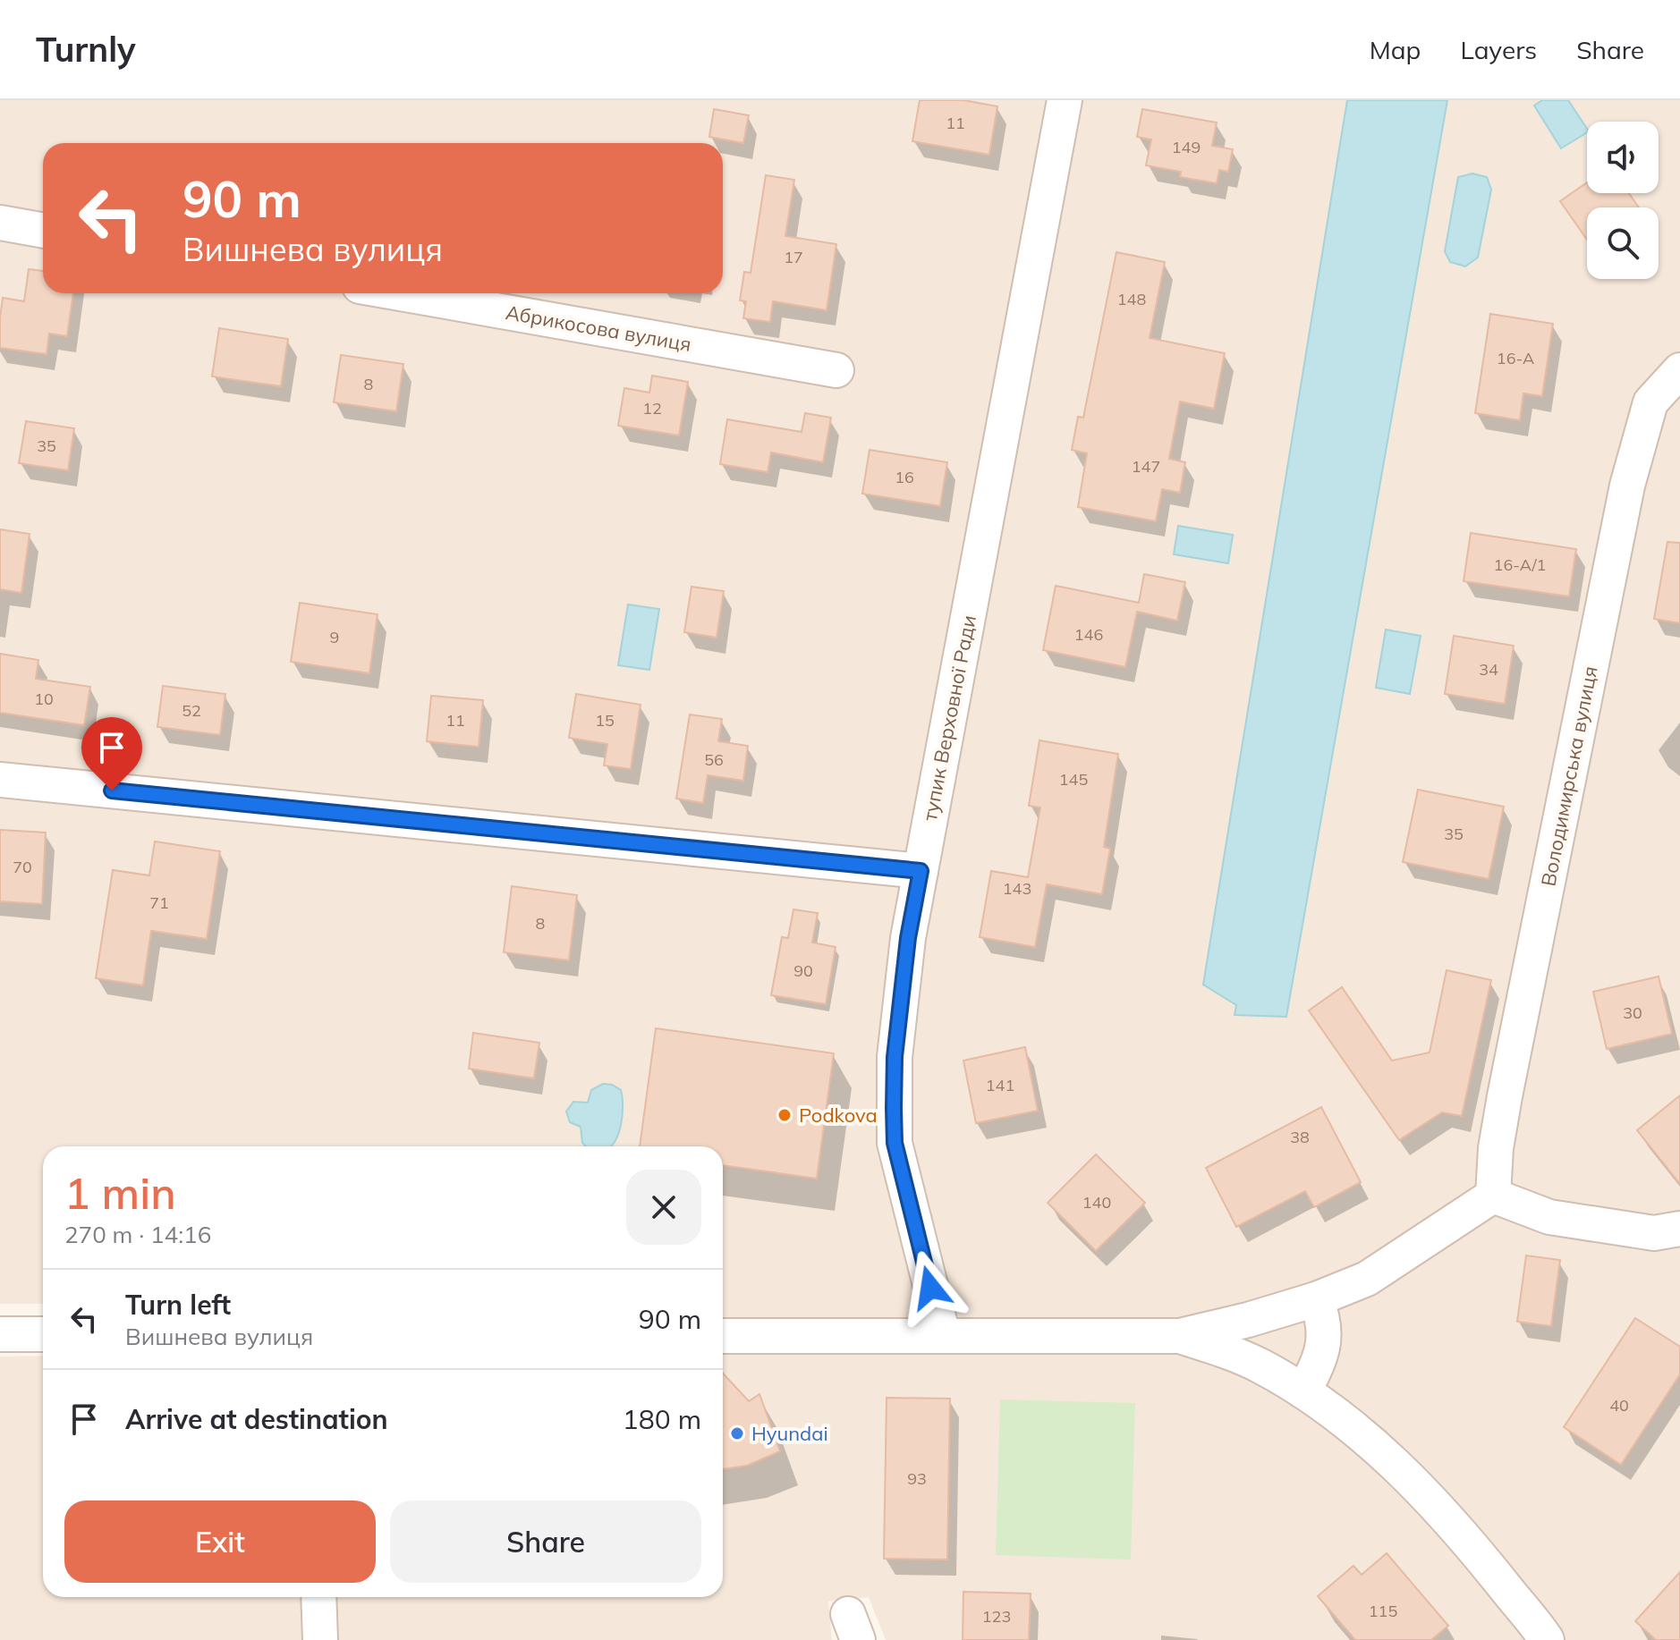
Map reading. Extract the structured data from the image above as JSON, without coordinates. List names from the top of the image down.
{
  "streets": {
    "street": ["Абрикосова вулиця", "тупик Верховної Ради", "Володимирська вулиця"]
  },
  "places": ["Podkova", "Hyundai"],
  "house_numbers": [
    "11",
    "149",
    "17",
    "148",
    "16-А",
    "8",
    "12",
    "35",
    "147",
    "16",
    "16-А/1",
    "146",
    "9",
    "34",
    "10",
    "52",
    "11",
    "15",
    "56",
    "145",
    "35",
    "70",
    "143",
    "71",
    "8",
    "90",
    "30",
    "141",
    "38",
    "140",
    "40",
    "93",
    "115",
    "123"
  ],
  "page": {
    "header": "Turnly",
    "nav": ["Map", "Layers", "Share"],
    "turn": ["90 m", "Вишнева вулиця"],
    "heading": ["1 min", "270 m · 14:16"],
    "list": [
      {
        "name": "Turn left",
        "note": "Вишнева вулиця",
        "value": "90 m"
      },
      {
        "name": "Arrive at destination",
        "value": "180 m"
      }
    ],
    "buttons": ["Exit", "Share"]
  }
}
